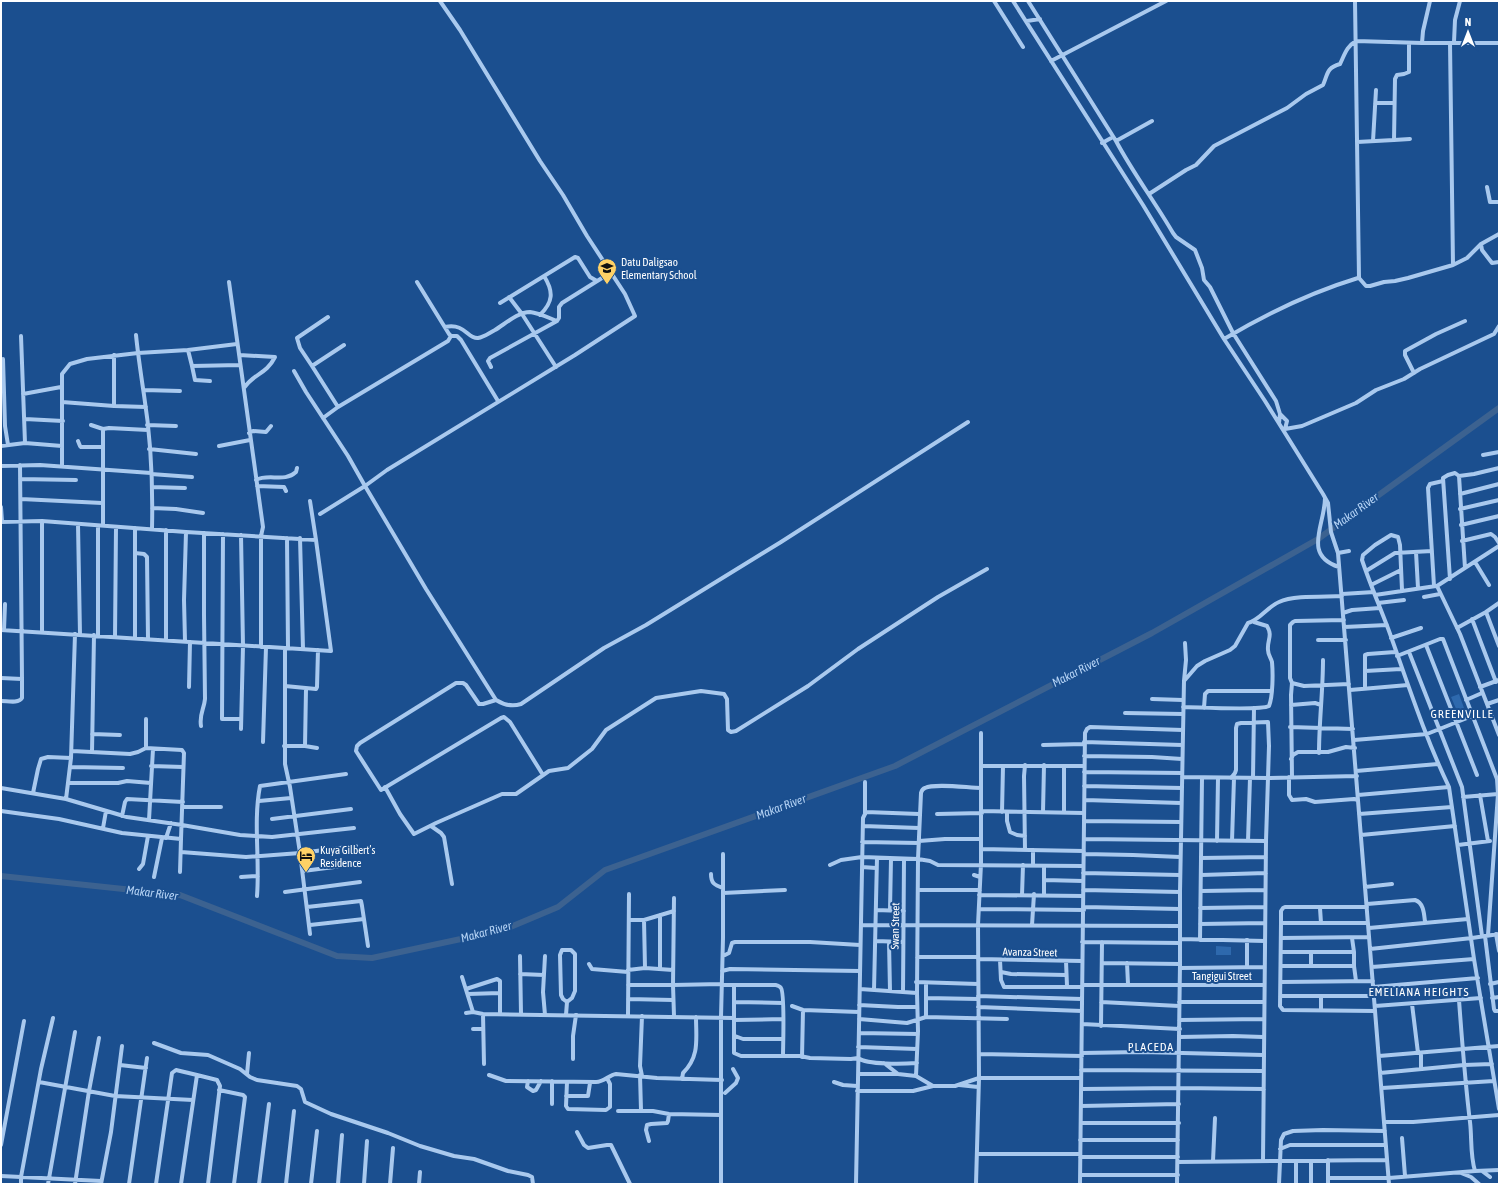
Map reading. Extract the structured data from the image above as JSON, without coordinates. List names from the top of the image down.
{
  "streets": {
    "street": ["Swan Street", "Avanza Street", "Tangigui Street"]
  },
  "districts": ["GREENVILLE", "EMELIANA HEIGHTS", "PLACEDA"],
  "water": ["Makar River"],
  "places": {
    "school or university": ["Datu Daligsao Elementary School"],
    "hotel": ["Kuya Gilbert’s Residence"]
  },
  "north": "top"
}
